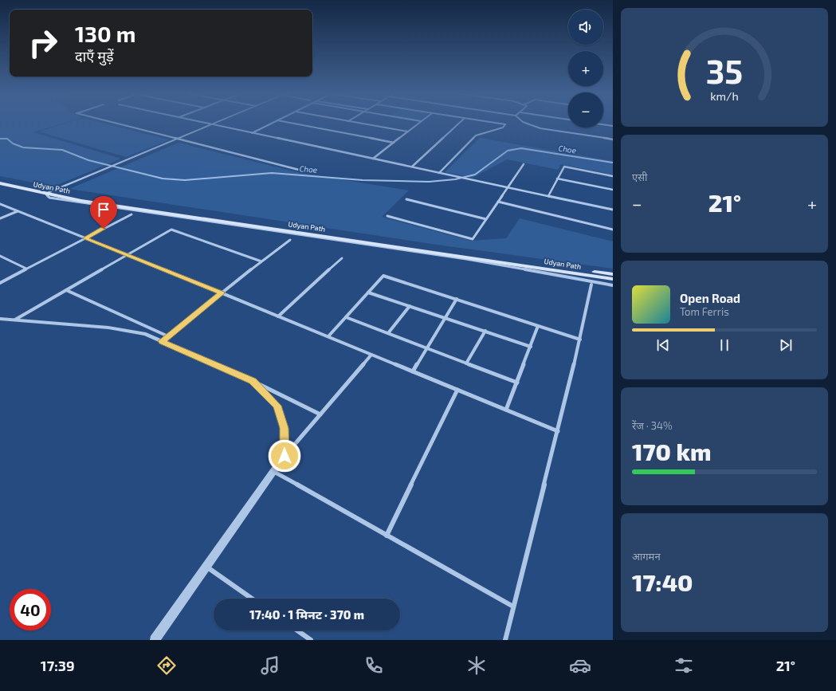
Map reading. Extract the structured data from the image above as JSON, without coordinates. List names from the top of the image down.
{
  "streets": {
    "main road": ["Udyan Path"]
  },
  "water": ["Choe"],
  "page": {
    "map_buttons": ["+", "−"],
    "turn": ["130 m", "दाएँ मुड़ें"],
    "tile": [
      "एसी",
      ["रेंज · 34%", "170 km"],
      ["आगमन", "17:40"]
    ],
    "heat": ["−", "21°", "+"],
    "song": ["Open Road", "Tom Ferris"],
    "limit": "40",
    "trip": "17:40 · 1 मिनट · 370 m",
    "tabs": ["17:39", "21°"],
    "gauge": ["35", "km/h"]
  }
}
